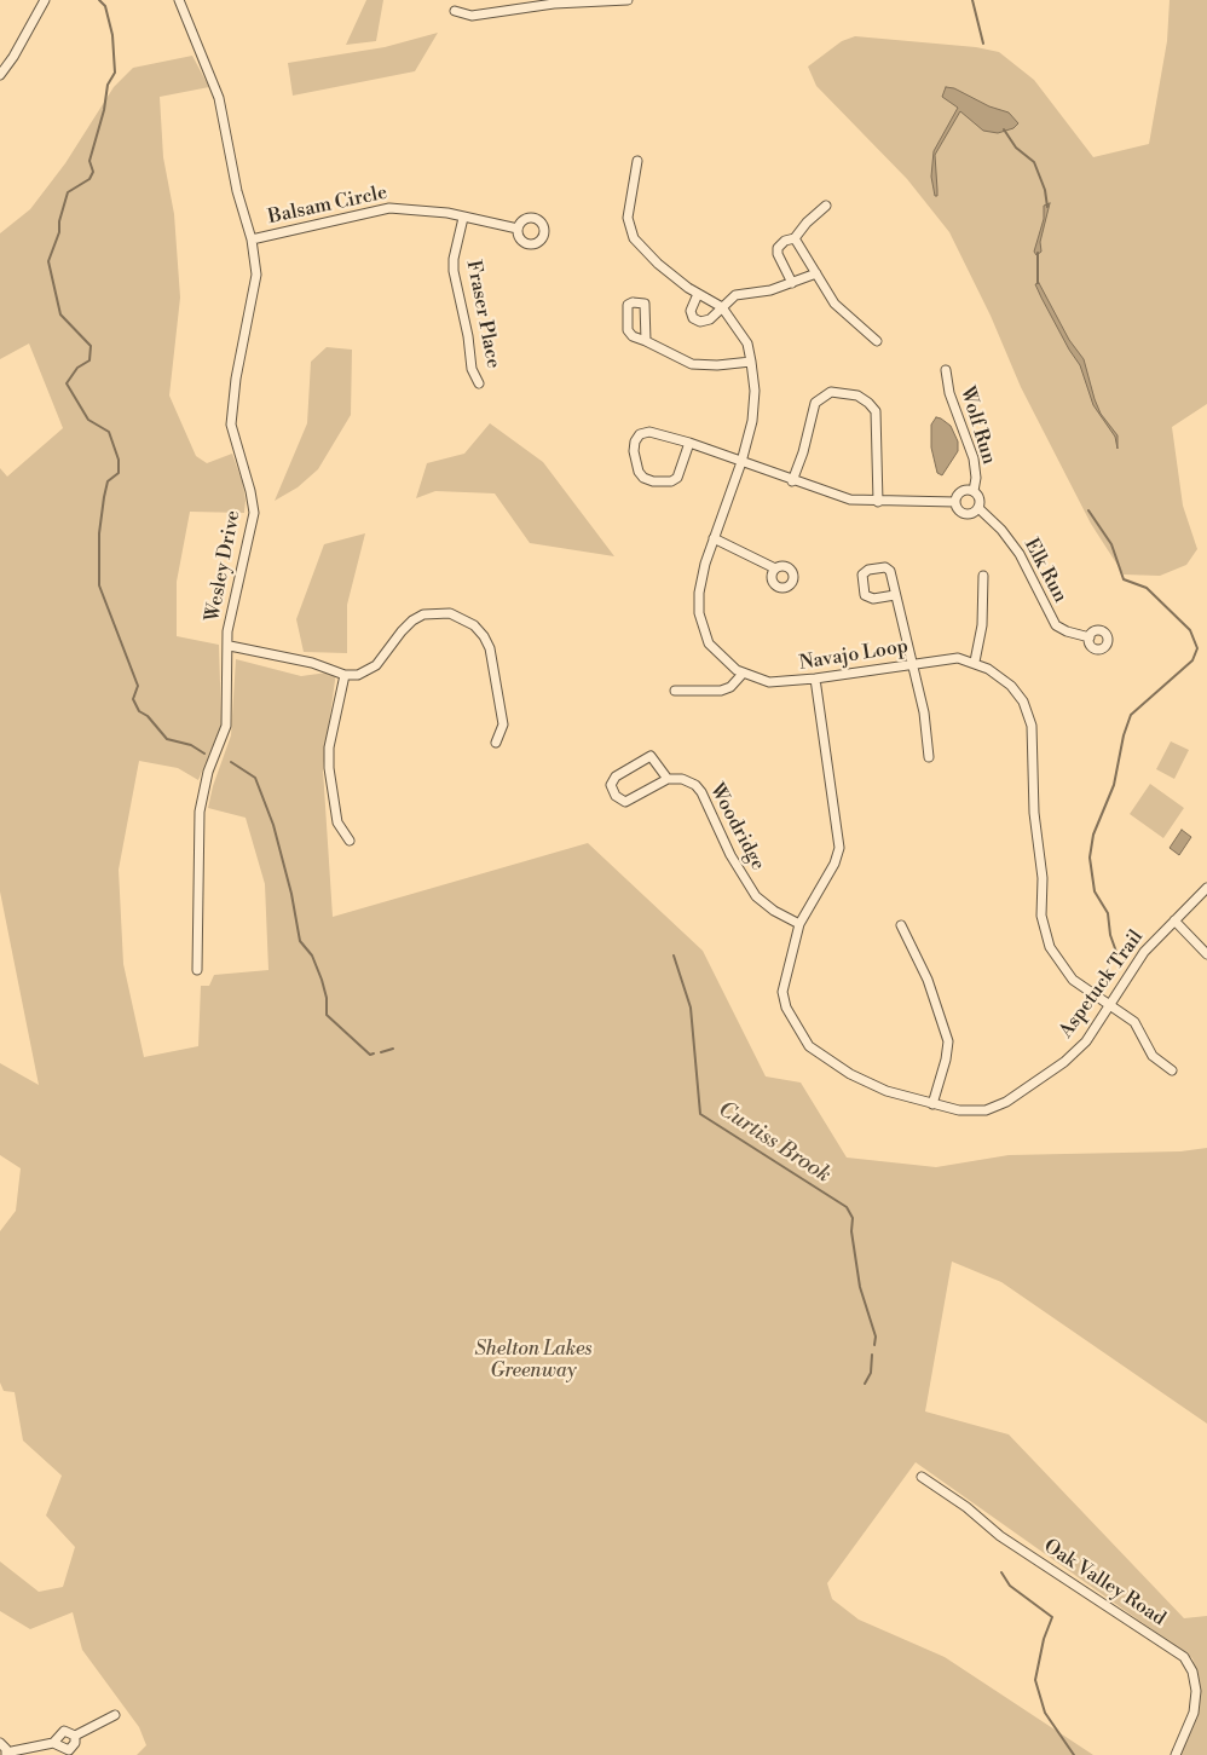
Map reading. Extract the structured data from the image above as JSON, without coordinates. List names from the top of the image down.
{
  "streets": {
    "street": [
      "Balsam Circle",
      "Fraser Place",
      "Wolf Run",
      "Wesley Drive",
      "Elk Run",
      "Navajo Loop",
      "Woodridge",
      "Aspetuck Trail",
      "Oak Valley Road"
    ]
  },
  "crossings": [
    ["Balsam Circle", "Fraser Place"],
    ["Balsam Circle", "Wesley Drive"],
    ["Wolf Run", "Elk Run"],
    ["Navajo Loop", "Aspetuck Trail"],
    ["Woodridge", "Aspetuck Trail"]
  ],
  "water": ["Curtiss Brook"],
  "parks": ["Shelton Lakes Greenway"]
}
